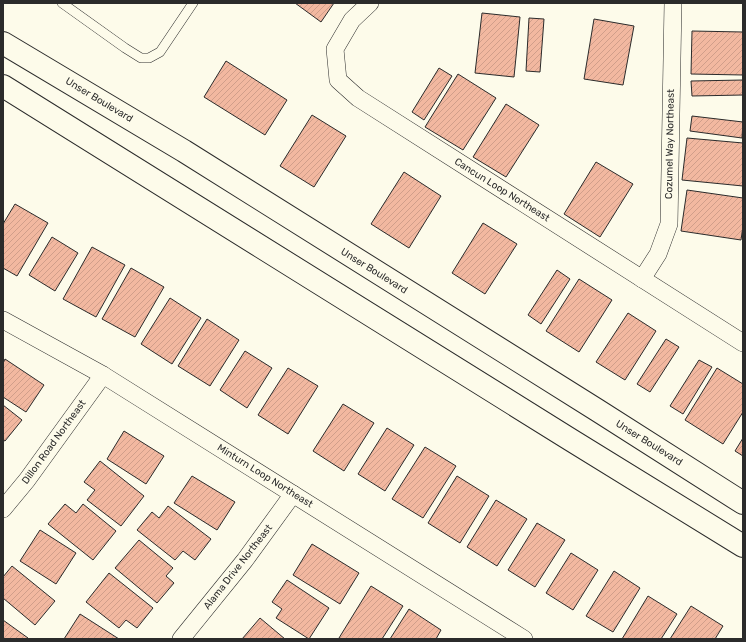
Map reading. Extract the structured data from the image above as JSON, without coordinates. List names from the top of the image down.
{
  "streets": {
    "main road": ["Unser Boulevard"],
    "street": [
      "Cozumel Way Northeast",
      "Cancun Loop Northeast",
      "Dillon Road Northeast",
      "Minturn Loop Northeast",
      "Alama Drive Northeast"
    ]
  },
  "crossings": [
    ["Cozumel Way Northeast", "Cancun Loop Northeast"],
    ["Dillon Road Northeast", "Minturn Loop Northeast"],
    ["Minturn Loop Northeast", "Alama Drive Northeast"]
  ]
}
